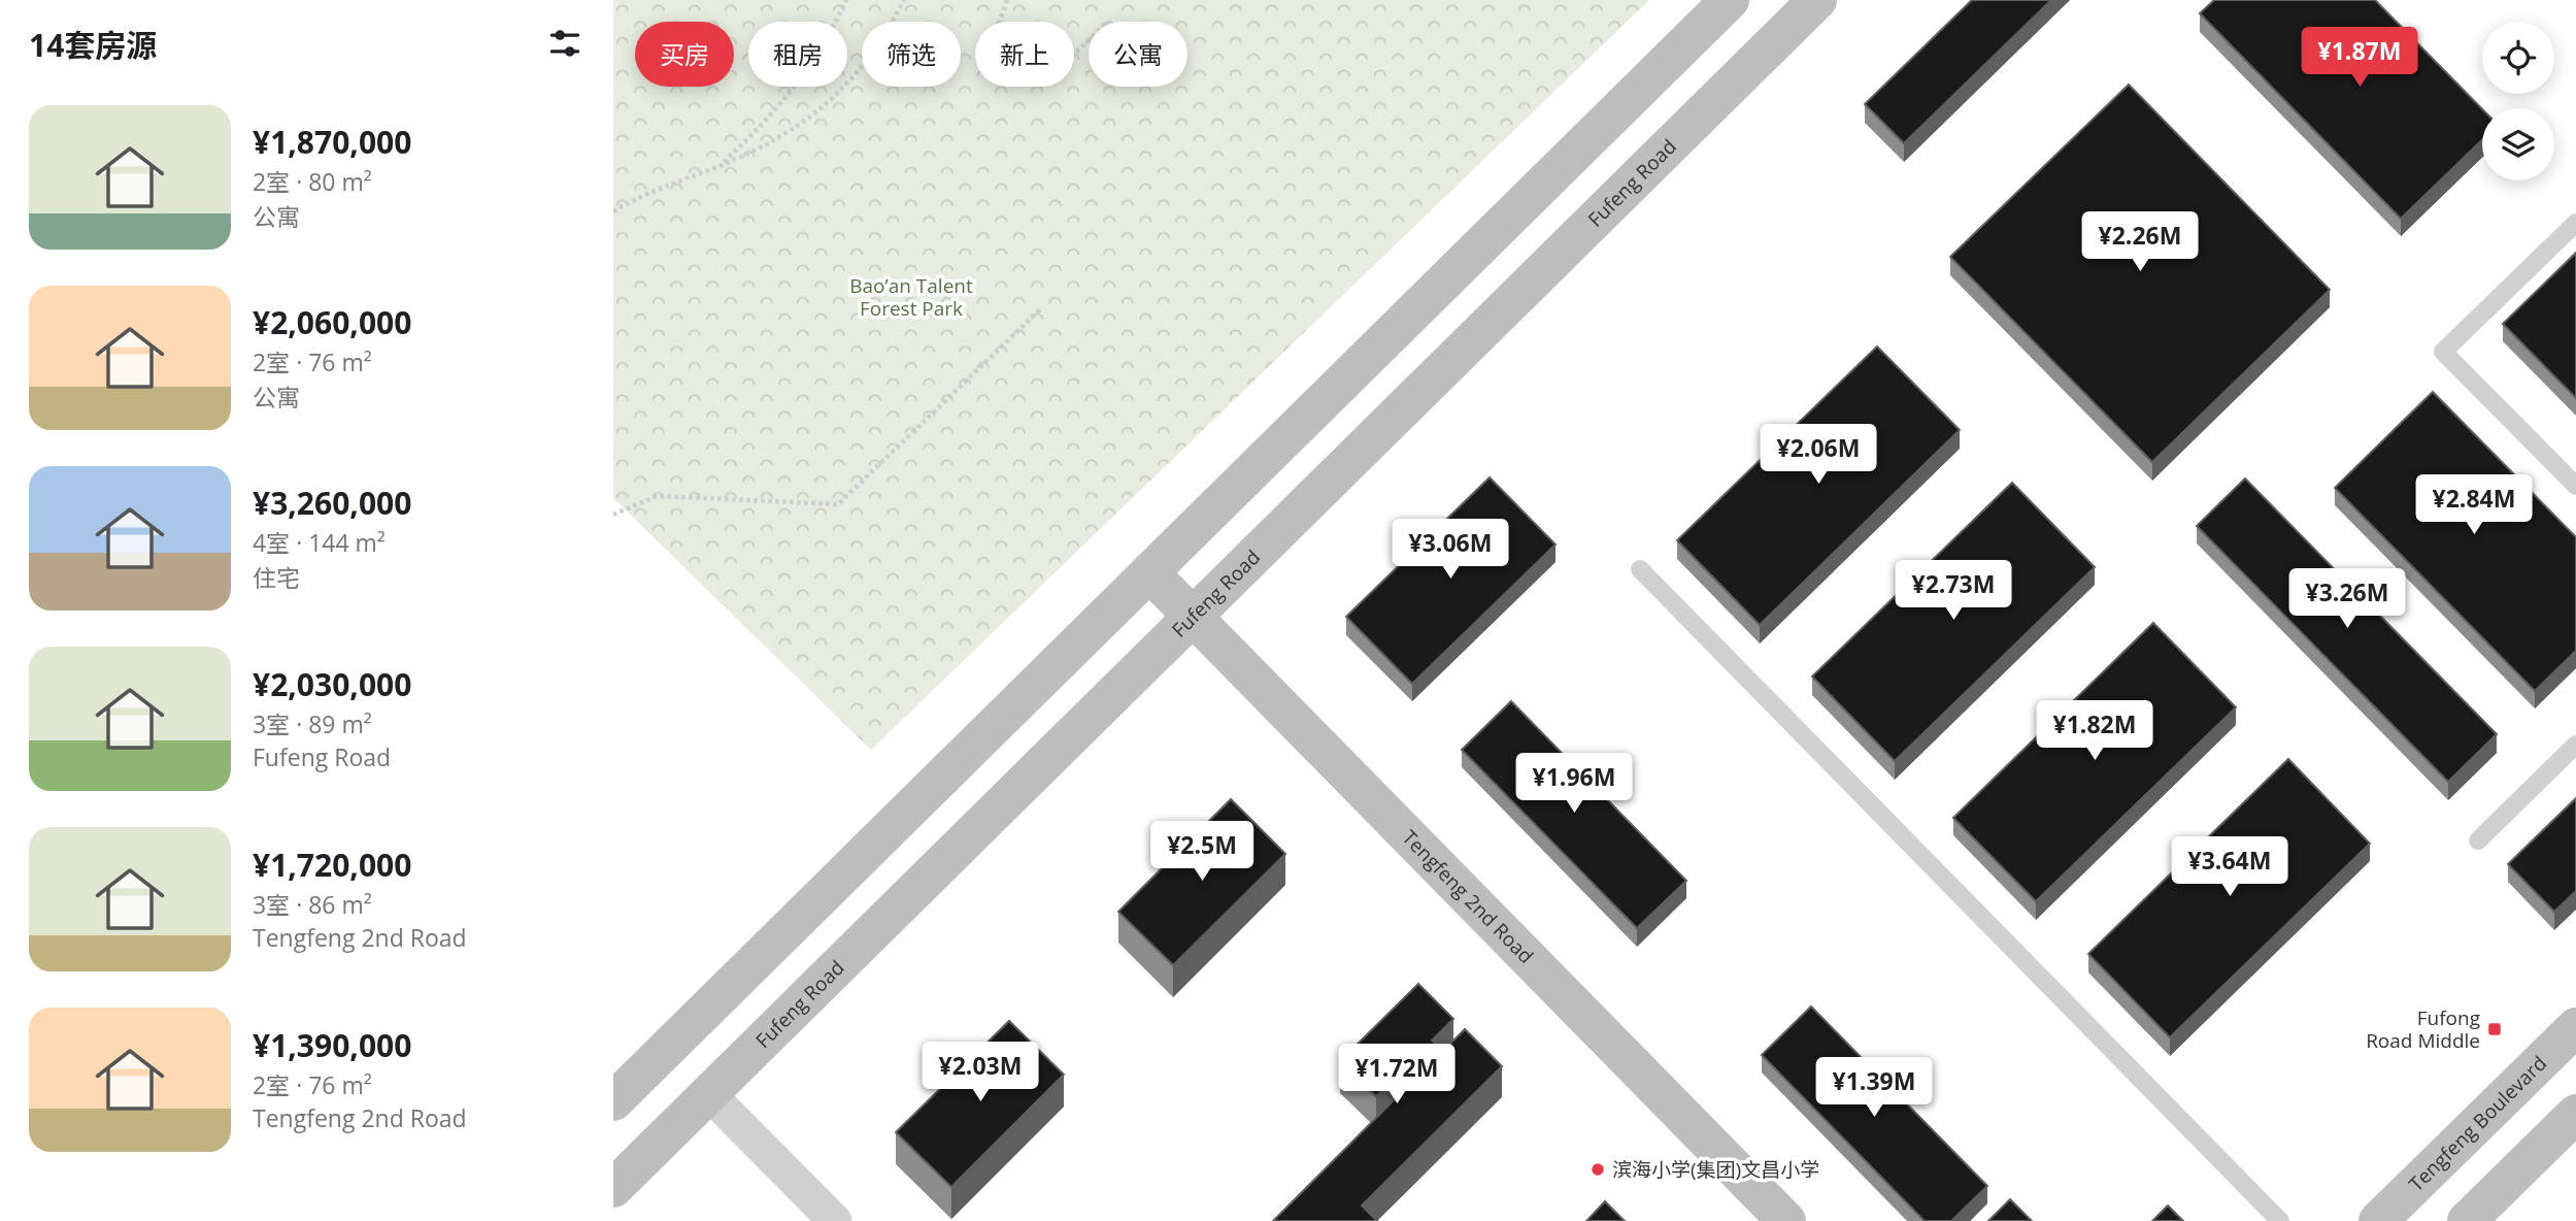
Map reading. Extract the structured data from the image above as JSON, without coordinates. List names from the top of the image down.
{
  "streets": {
    "main road": ["Fufeng Road", "Tengfeng 2nd Road", "Tengfeng Boulevard"]
  },
  "crossings": [
    ["Fufeng Road", "Tengfeng 2nd Road"]
  ],
  "parks": ["Bao’an Talent Forest Park"],
  "places": {
    "transit": ["Fufong Road Middle"],
    "other": ["滨海小学(集团)文昌小学"]
  },
  "page": {
    "heading": "14套房源",
    "chip": [
      "买房",
      "租房",
      "筛选",
      "新上",
      "公寓"
    ],
    "price": [
      "¥1.87M",
      "¥2.26M",
      "¥2.06M",
      "¥2.84M",
      "¥3.06M",
      "¥2.73M",
      "¥3.26M",
      "¥1.82M",
      "¥1.96M",
      "¥2.5M",
      "¥3.64M",
      "¥2.03M",
      "¥1.72M",
      "¥1.39M"
    ],
    "list": [
      {
        "name": "¥1,870,000",
        "note": "2室 · 80 m² · 公寓"
      },
      {
        "name": "¥2,060,000",
        "note": "2室 · 76 m² · 公寓"
      },
      {
        "name": "¥3,260,000",
        "note": "4室 · 144 m² · 住宅"
      },
      {
        "name": "¥2,030,000",
        "note": "3室 · 89 m² · Fufeng Road"
      },
      {
        "name": "¥1,720,000",
        "note": "3室 · 86 m² · Tengfeng 2nd Road"
      },
      {
        "name": "¥1,390,000",
        "note": "2室 · 76 m² · Tengfeng 2nd Road"
      }
    ]
  }
}
